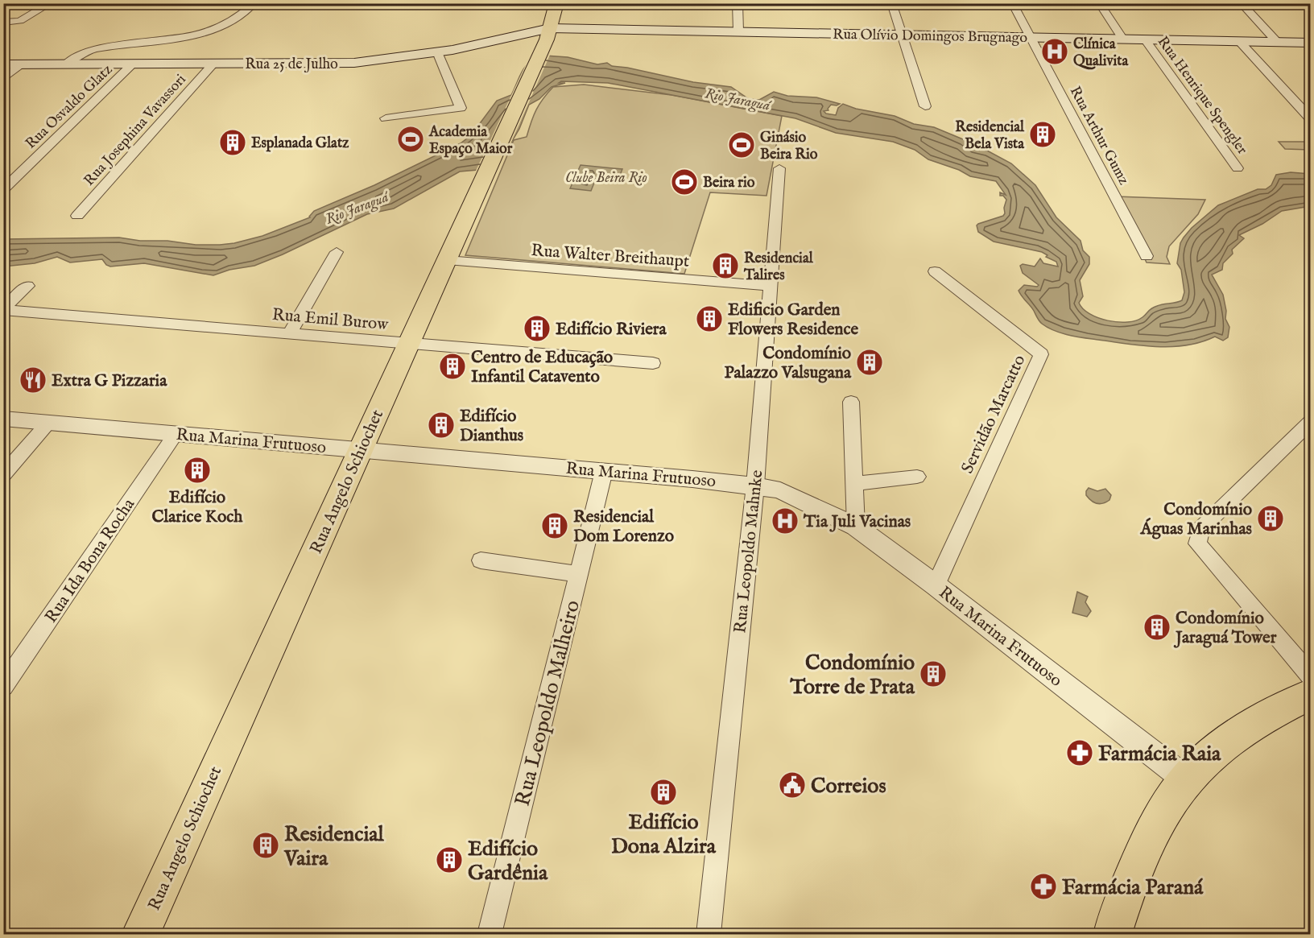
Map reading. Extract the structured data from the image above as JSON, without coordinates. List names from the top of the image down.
{
  "streets": {
    "main road": ["Rua Olívio Domingos Brugnago", "Rua 25 de Julho", "Rua Angelo Schiochet"],
    "street": [
      "Rua Henrique Spengler",
      "Rua Osvaldo Glatz",
      "Rua Josephina Vavassori",
      "Rua Arthur Gumz",
      "Rua Walter Breithaupt",
      "Rua Emil Burow",
      "Servidão Marcatto",
      "Rua Marina Frutuoso",
      "Rua Leopoldo Mahnke",
      "Rua Ida Bona Rocha",
      "Rua Leopoldo Malheiro"
    ]
  },
  "crossings": [
    ["Rua Olívio Domingos Brugnago", "Rua 25 de Julho"],
    ["Rua Olívio Domingos Brugnago", "Rua Henrique Spengler"],
    ["Rua Olívio Domingos Brugnago", "Rua Arthur Gumz"],
    ["Rua Olívio Domingos Brugnago", "Rua Angelo Schiochet"],
    ["Rua 25 de Julho", "Rua Osvaldo Glatz"],
    ["Rua 25 de Julho", "Rua Josephina Vavassori"],
    ["Rua 25 de Julho", "Rua Angelo Schiochet"],
    ["Rua Walter Breithaupt", "Rua Angelo Schiochet"],
    ["Rua Walter Breithaupt", "Rua Leopoldo Mahnke"],
    ["Rua Emil Burow", "Rua Angelo Schiochet"],
    ["Servidão Marcatto", "Rua Marina Frutuoso"],
    ["Rua Marina Frutuoso", "Rua Angelo Schiochet"],
    ["Rua Marina Frutuoso", "Rua Leopoldo Mahnke"],
    ["Rua Marina Frutuoso", "Rua Ida Bona Rocha"],
    ["Rua Marina Frutuoso", "Rua Leopoldo Malheiro"]
  ],
  "water": ["Rio Jaraguá"],
  "parks": ["Clube Beira Rio"],
  "places": {
    "hospital": ["Clínica Qualivita", "Tia Juli Vacinas"],
    "building": [
      "Residencial Bela Vista",
      "Esplanada Glatz",
      "Residencial Talires",
      "Edificio Garden Flowers Residence",
      "Edifício Riviera",
      "Condomínio Palazzo Valsugana",
      "Centro de Educação Infantil Catavento",
      "Edifício Dianthus",
      "Edifício Clarice Koch",
      "Condomínio Águas Marinhas",
      "Residencial Dom Lorenzo",
      "Condomínio Jaraguá Tower",
      "Condomínio Torre de Prata",
      "Edifício Dona Alzira",
      "Residencial Vaira",
      "Edifício Gardênia"
    ],
    "sports": ["Academia Espaço Maior", "Ginásio Beira Rio", "Beira rio"],
    "restaurant": ["Extra G Pizzaria"],
    "pharmacy": ["Farmácia Raia", "Farmácia Paraná"],
    "public building": ["Correios"]
  }
}
